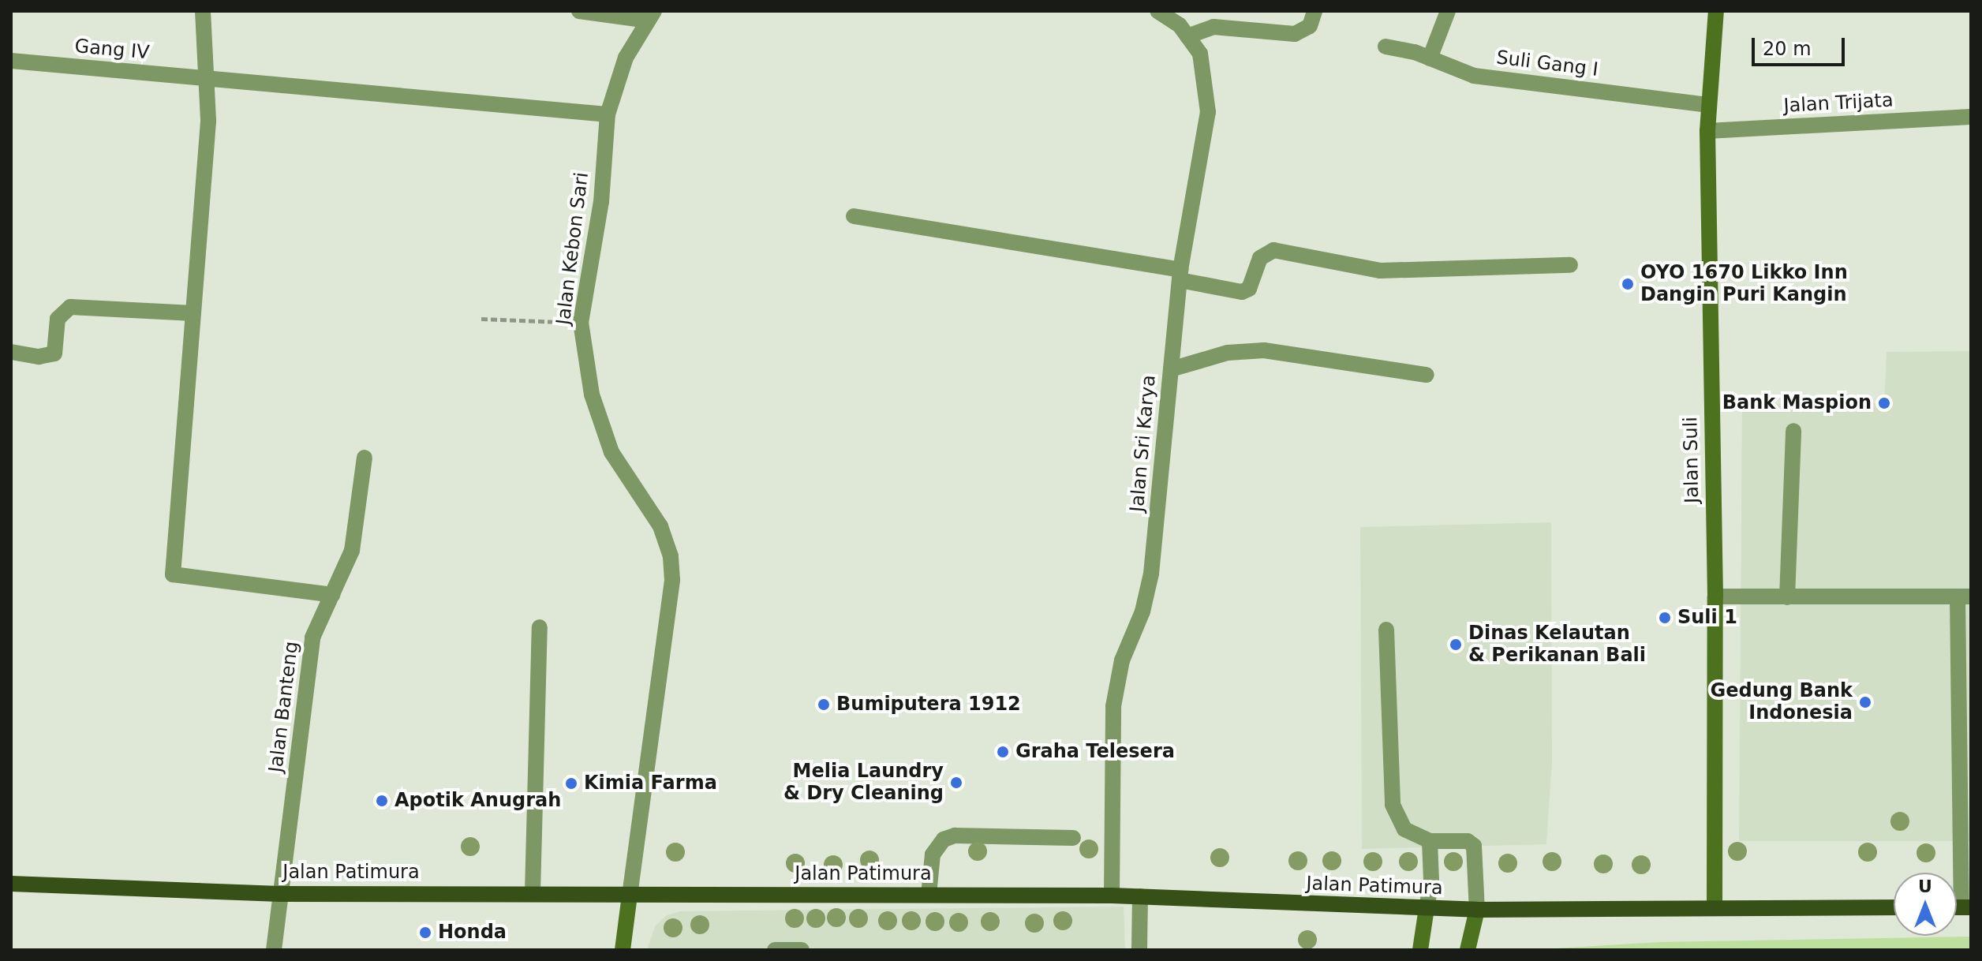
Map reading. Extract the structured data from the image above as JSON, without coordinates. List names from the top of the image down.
{
  "streets": {
    "main road": ["Jalan Suli", "Jalan Patimura"],
    "street": [
      "Gang IV",
      "Suli Gang I",
      "Jalan Trijata",
      "Jalan Kebon Sari",
      "Jalan Sri Karya",
      "Jalan Banteng"
    ]
  },
  "crossings": [
    ["Gang IV", "Jalan Kebon Sari"],
    ["Suli Gang I", "Jalan Suli"],
    ["Jalan Trijata", "Jalan Suli"],
    ["Jalan Kebon Sari", "Jalan Patimura"],
    ["Jalan Sri Karya", "Jalan Patimura"],
    ["Jalan Suli", "Jalan Patimura"],
    ["Jalan Banteng", "Jalan Patimura"]
  ],
  "places": [
    "OYO 1670 Likko Inn Dangin Puri Kangin",
    "Bank Maspion",
    "Suli 1",
    "Dinas Kelautan & Perikanan Bali",
    "Gedung Bank Indonesia",
    "Bumiputera 1912",
    "Graha Telesera",
    "Melia Laundry & Dry Cleaning",
    "Kimia Farma",
    "Apotik Anugrah",
    "Honda"
  ],
  "scale_bar": "20 m",
  "north": "top"
}
